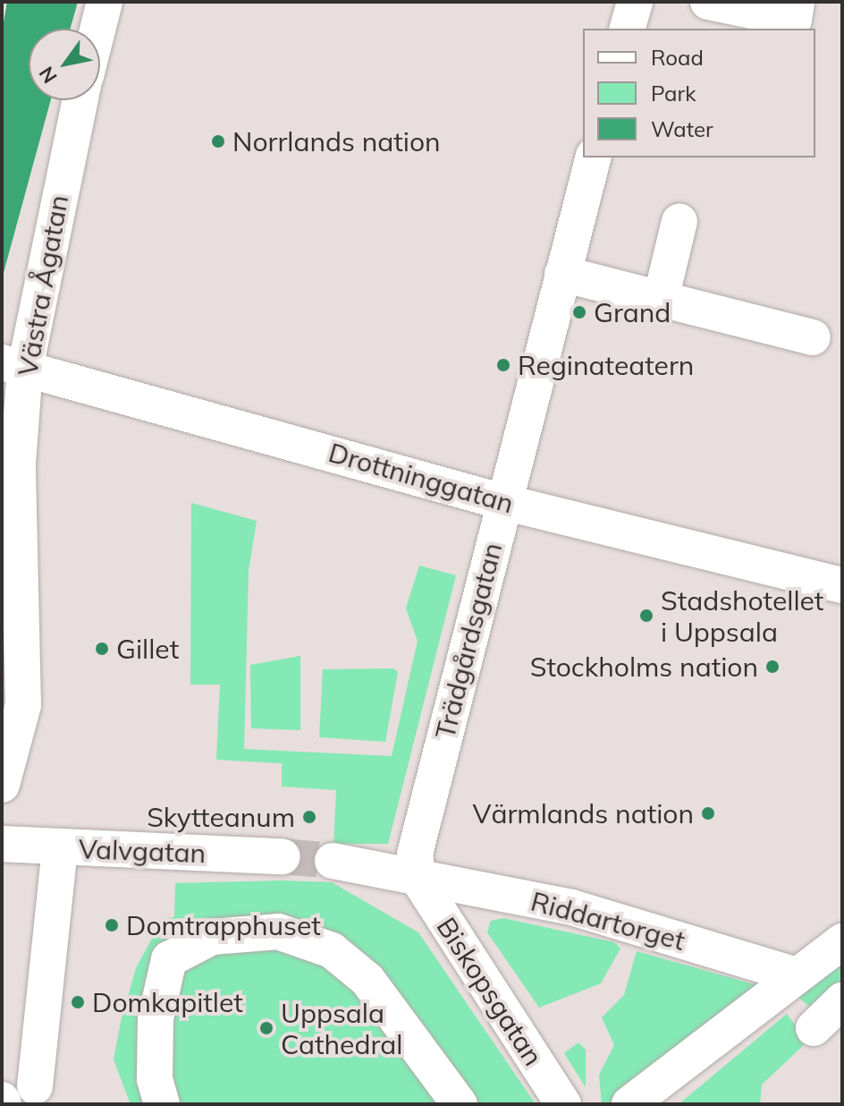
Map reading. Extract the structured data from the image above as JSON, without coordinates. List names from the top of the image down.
{
  "streets": {
    "street": [
      "Västra Ågatan",
      "Drottninggatan",
      "Trädgårdsgatan",
      "Valvgatan",
      "Riddartorget",
      "Biskopsgatan"
    ]
  },
  "crossings": [
    ["Västra Ågatan", "Drottninggatan"],
    ["Drottninggatan", "Trädgårdsgatan"],
    ["Trädgårdsgatan", "Riddartorget"],
    ["Trädgårdsgatan", "Biskopsgatan"],
    ["Riddartorget", "Biskopsgatan"]
  ],
  "places": [
    "Norrlands nation",
    "Grand",
    "Reginateatern",
    "Stadshotellet i Uppsala",
    "Gillet",
    "Stockholms nation",
    "Värmlands nation",
    "Skytteanum",
    "Domtrapphuset",
    "Domkapitlet",
    "Uppsala Cathedral"
  ],
  "legend": ["Road", "Park", "Water"],
  "north": "bottom left"
}
